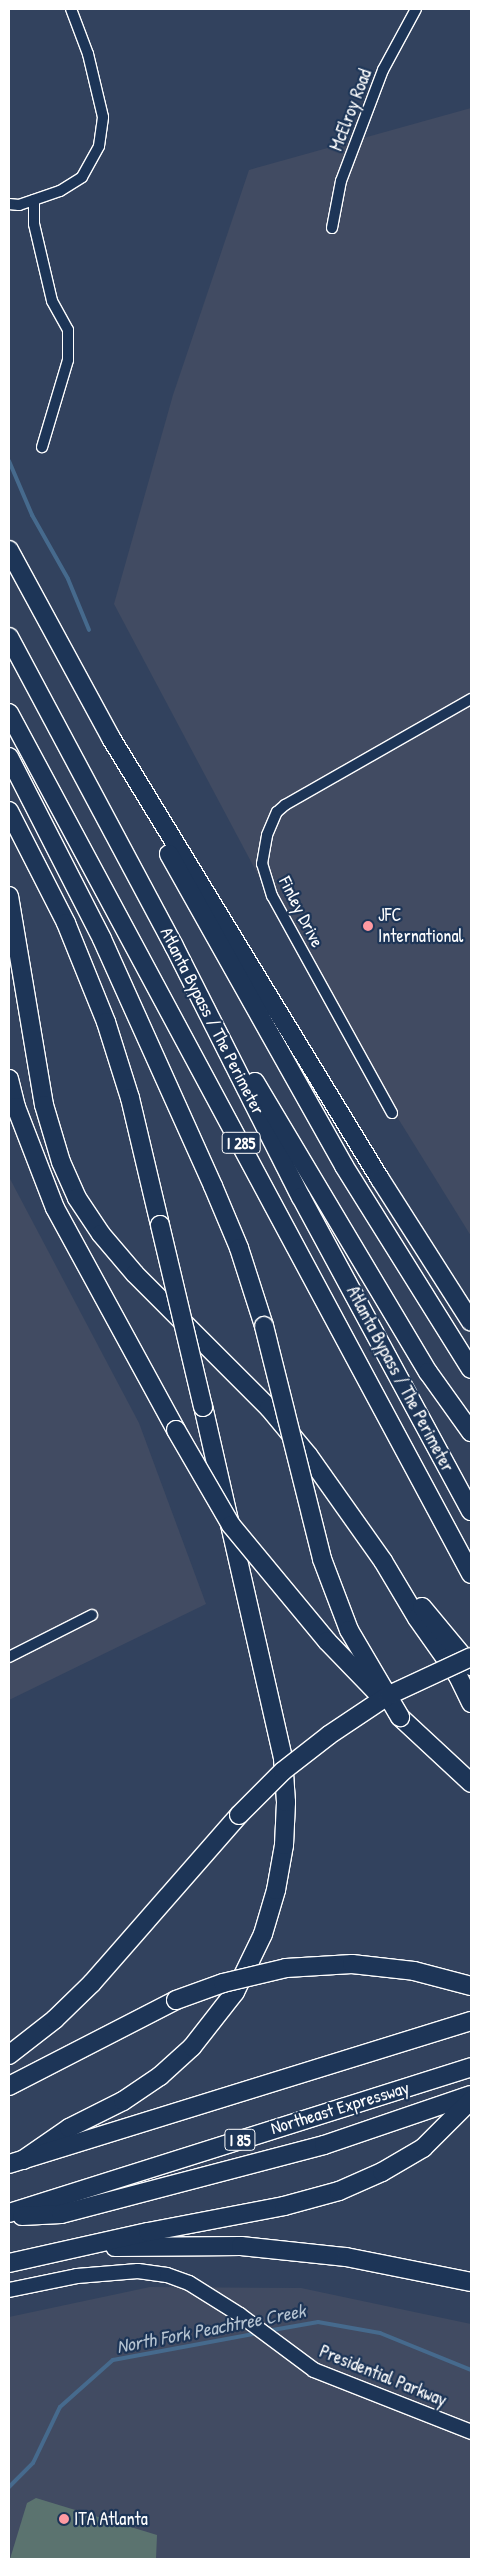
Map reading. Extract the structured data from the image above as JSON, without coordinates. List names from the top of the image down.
{
  "streets": {
    "highway": [
      "Atlanta Bypass / The Perimeter",
      "I 285",
      "Northeast Expressway",
      "I 85"
    ],
    "street": ["McElroy Road", "Finley Drive", "Presidential Parkway"]
  },
  "water": ["North Fork Peachtree Creek"],
  "places": ["JFC International", "ITA Atlanta"]
}
